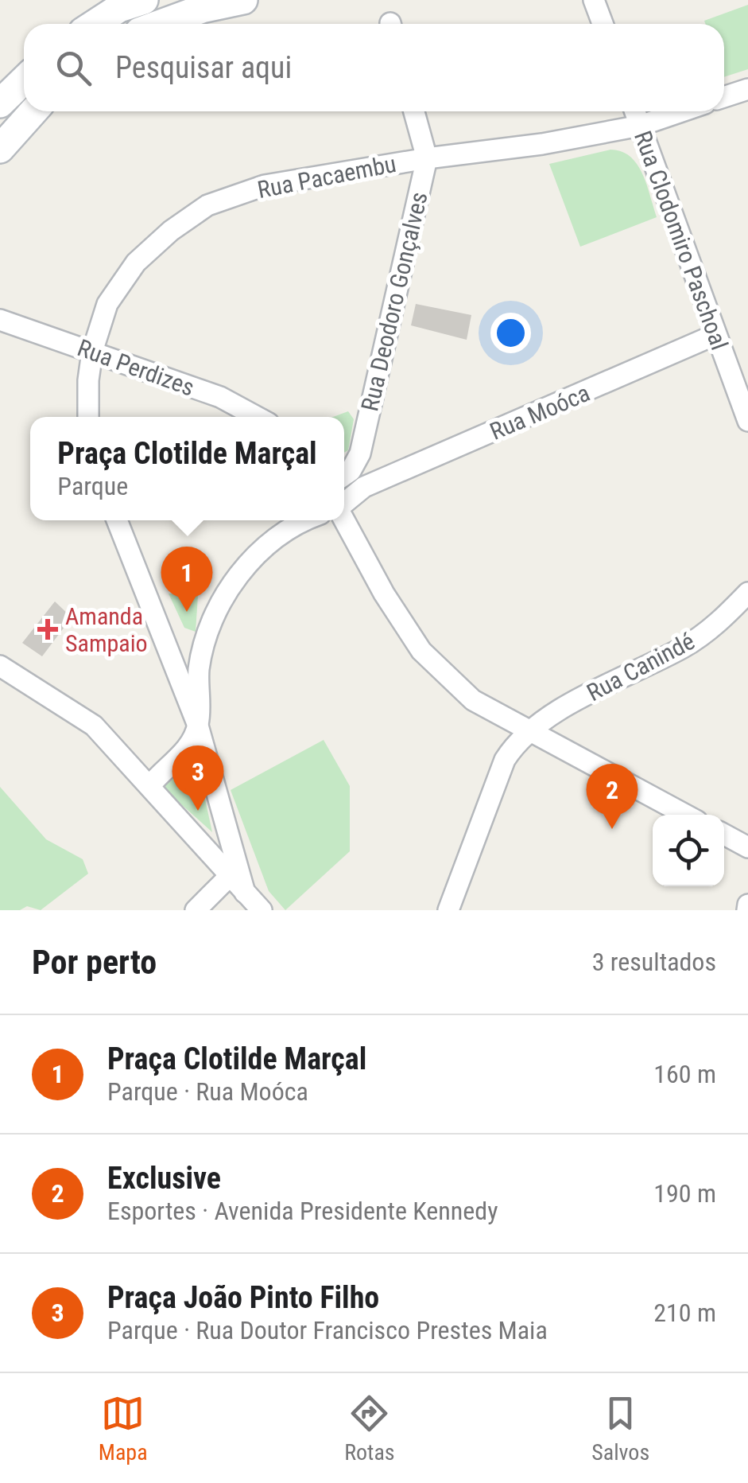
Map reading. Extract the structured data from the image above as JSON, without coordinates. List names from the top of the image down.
{
  "streets": {
    "street": [
      "Rua Pacaembu",
      "Rua Clodomiro Paschoal",
      "Rua Deodoro Gonçalves",
      "Rua Perdizes",
      "Rua Moóca",
      "Rua Canindé"
    ]
  },
  "crossings": [
    ["Rua Pacaembu", "Rua Clodomiro Paschoal"],
    ["Rua Pacaembu", "Rua Deodoro Gonçalves"],
    ["Rua Pacaembu", "Rua Perdizes"],
    ["Rua Clodomiro Paschoal", "Rua Moóca"]
  ],
  "places": {
    "health": ["Amanda Sampaio"]
  },
  "page": {
    "search": "Pesquisar aqui",
    "popup": ["Praça Clotilde Marçal", "Parque"],
    "pins": ["1", "3", "2"],
    "heading": ["Por perto", "3 resultados"],
    "list": [
      {
        "mark": "1",
        "name": "Praça Clotilde Marçal",
        "note": "Parque · Rua Moóca",
        "value": "160 m"
      },
      {
        "mark": "2",
        "name": "Exclusive",
        "note": "Esportes · Avenida Presidente Kennedy",
        "value": "190 m"
      },
      {
        "mark": "3",
        "name": "Praça João Pinto Filho",
        "note": "Parque · Rua Doutor Francisco Prestes Maia",
        "value": "210 m"
      }
    ],
    "nav": ["Mapa", "Rotas", "Salvos"]
  }
}
